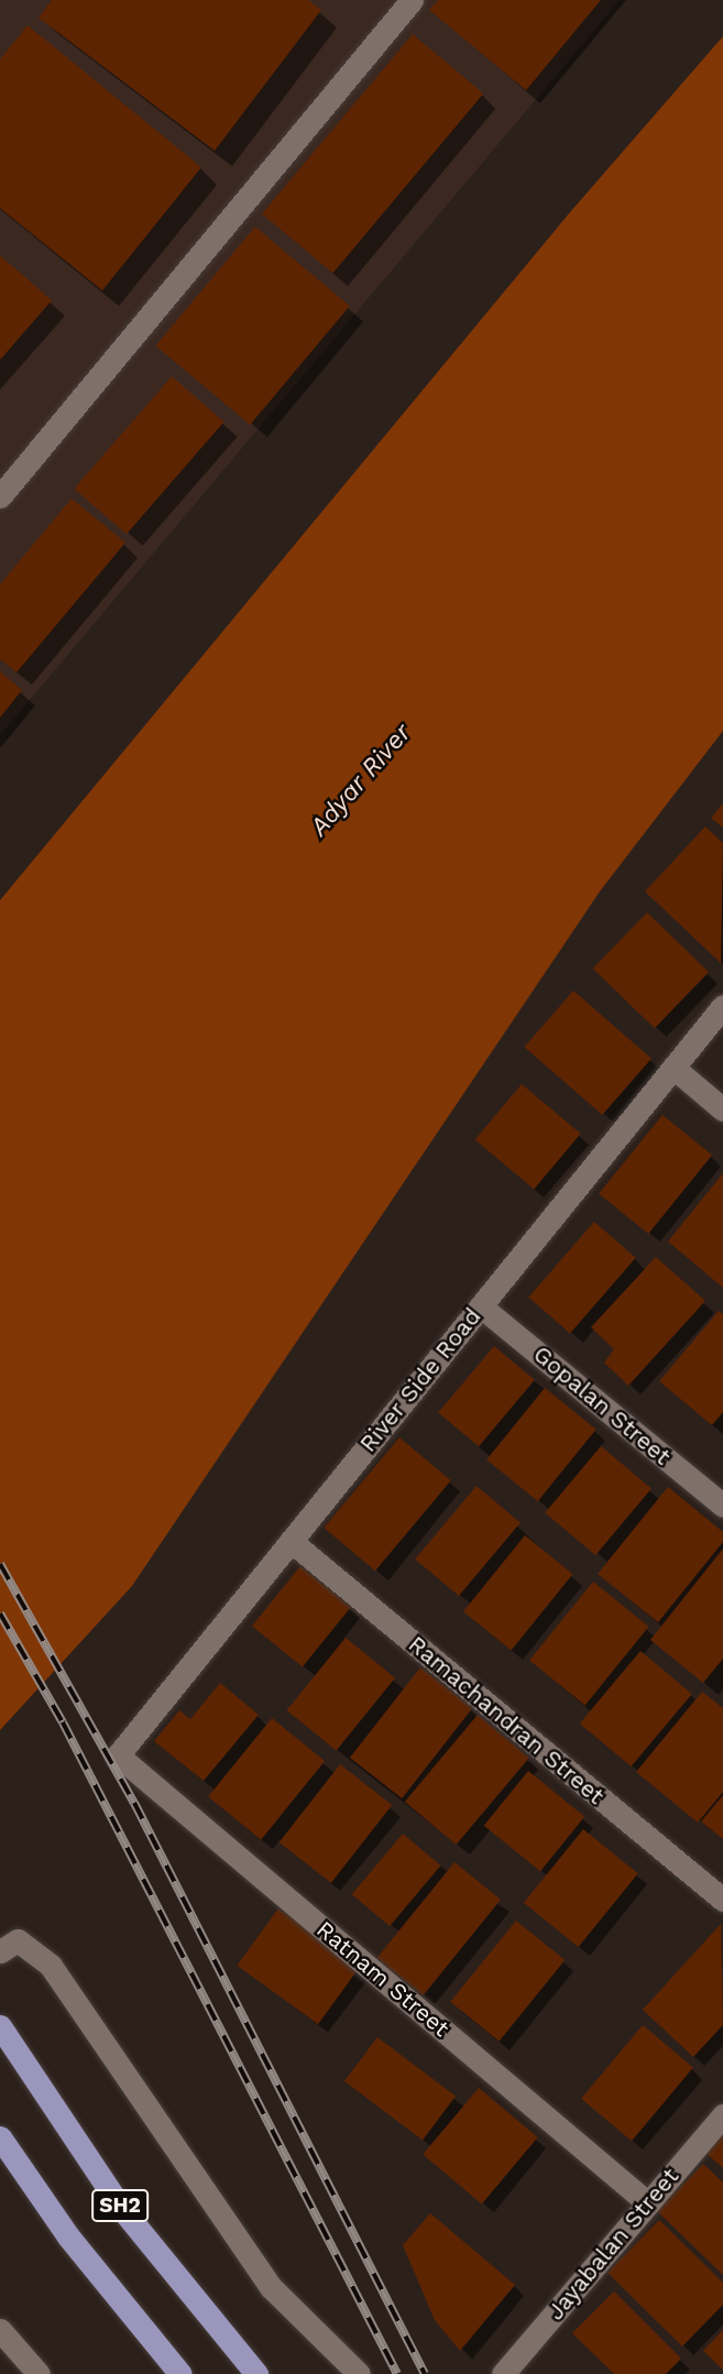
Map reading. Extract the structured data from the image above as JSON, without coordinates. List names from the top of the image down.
{
  "streets": {
    "main road": ["SH2"],
    "street": [
      "River Side Road",
      "Gopalan Street",
      "Ramachandran Street",
      "Ratnam Street",
      "Jayabalan Street"
    ]
  },
  "crossings": [
    ["River Side Road", "Gopalan Street"],
    ["River Side Road", "Ramachandran Street"],
    ["River Side Road", "Ratnam Street"],
    ["Ratnam Street", "Jayabalan Street"]
  ],
  "water": ["Adyar River"]
}
